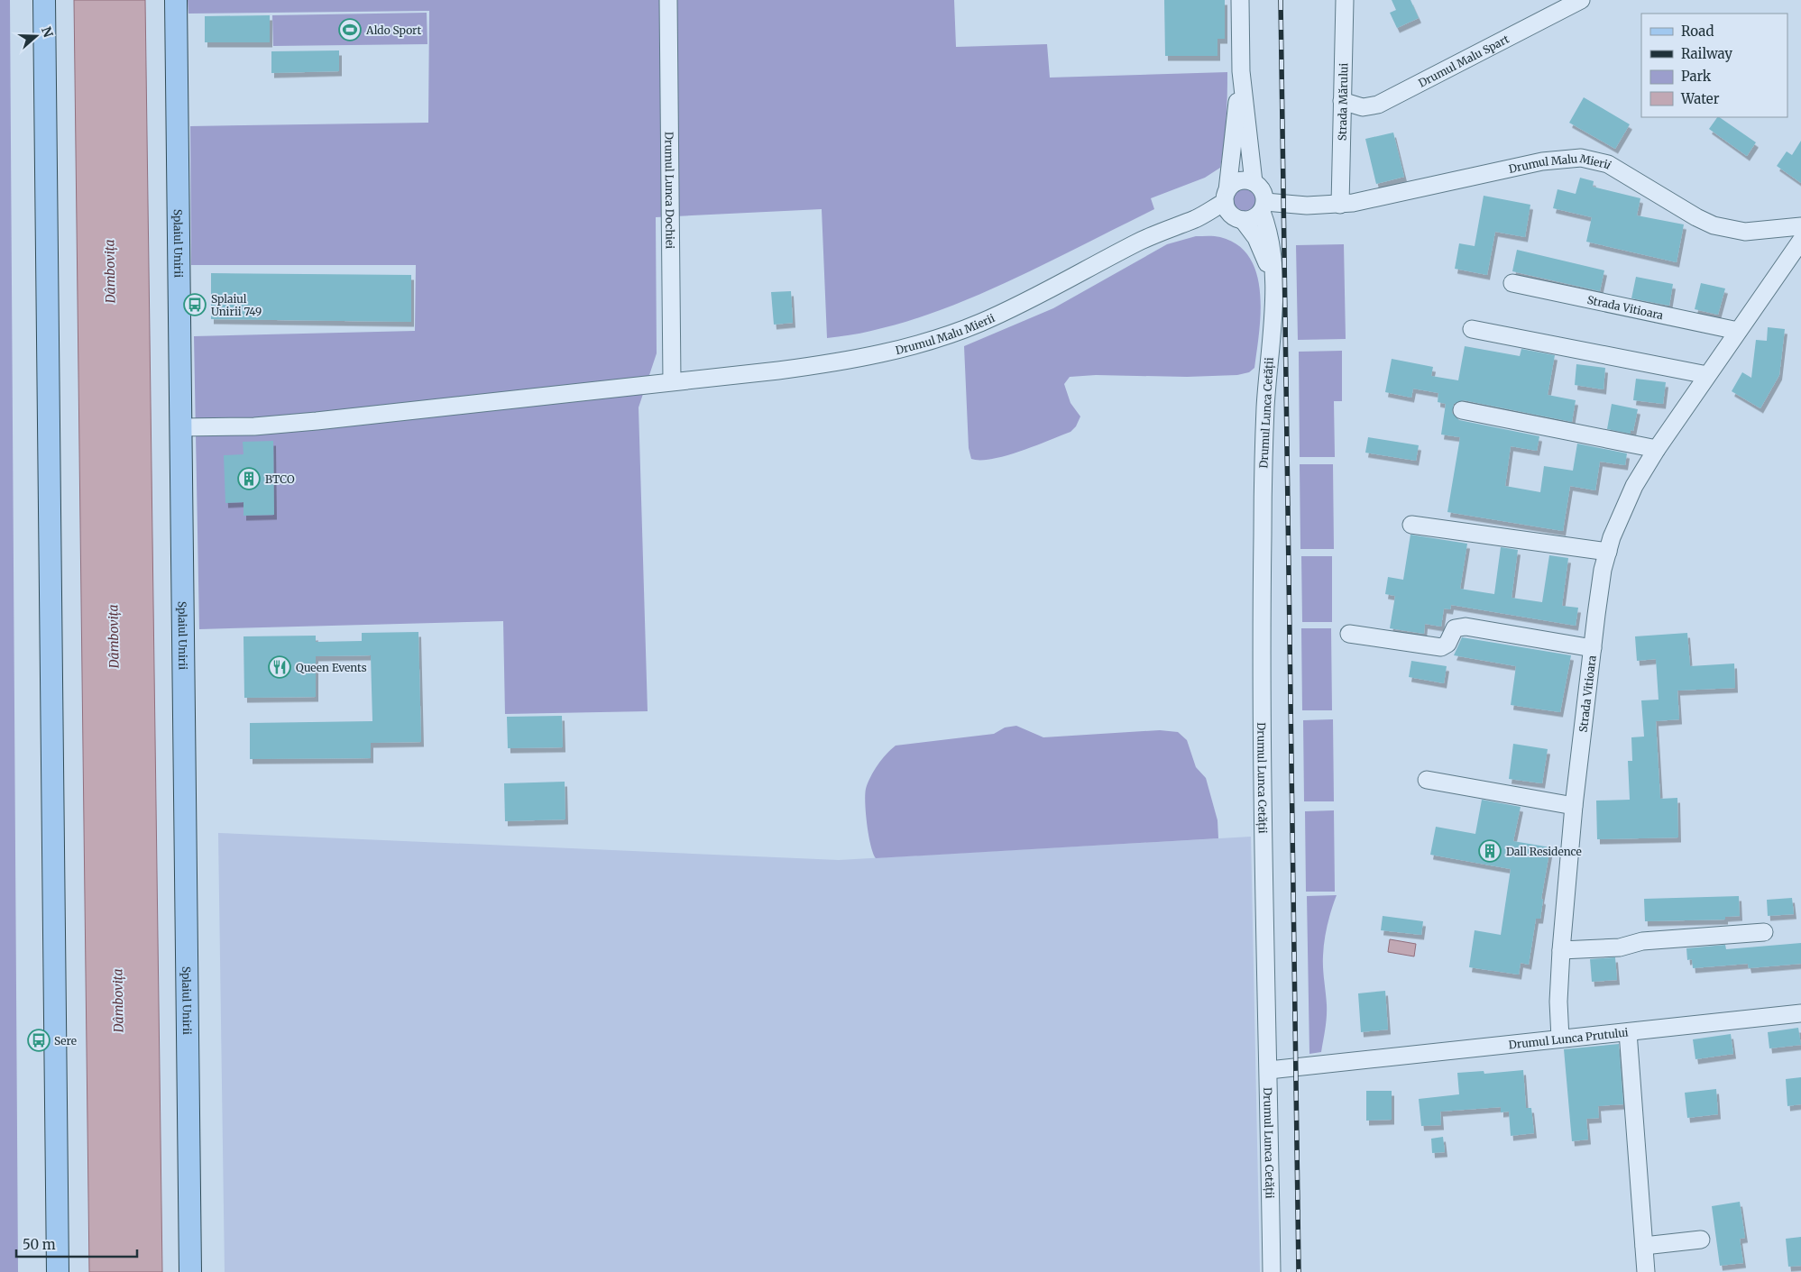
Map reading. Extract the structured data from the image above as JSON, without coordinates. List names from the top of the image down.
{
  "streets": {
    "main road": ["Splaiul Unirii"],
    "street": [
      "Drumul Malu Spart",
      "Strada Mărului",
      "Drumul Malu Mierii",
      "Drumul Lunca Dochiei",
      "Strada Vitioara",
      "Drumul Lunca Cetății",
      "Drumul Lunca Prutului"
    ]
  },
  "crossings": [
    ["Drumul Malu Spart", "Strada Mărului"],
    ["Strada Mărului", "Drumul Malu Mierii"],
    ["Drumul Malu Mierii", "Drumul Lunca Dochiei"],
    ["Drumul Malu Mierii", "Splaiul Unirii"],
    ["Drumul Malu Mierii", "Drumul Lunca Cetății"],
    ["Strada Vitioara", "Drumul Lunca Prutului"],
    ["Drumul Lunca Cetății", "Drumul Lunca Prutului"]
  ],
  "water": ["Dâmbovița"],
  "places": {
    "sports": ["Aldo Sport"],
    "bus stop": ["Splaiul Unirii 749", "Sere"],
    "building": ["BTCO", "Dall Residence"],
    "restaurant": ["Queen Events"]
  },
  "legend": [
    "Road",
    "Railway",
    "Park",
    "Water"
  ],
  "scale_bar": "50 m",
  "north": "right"
}
